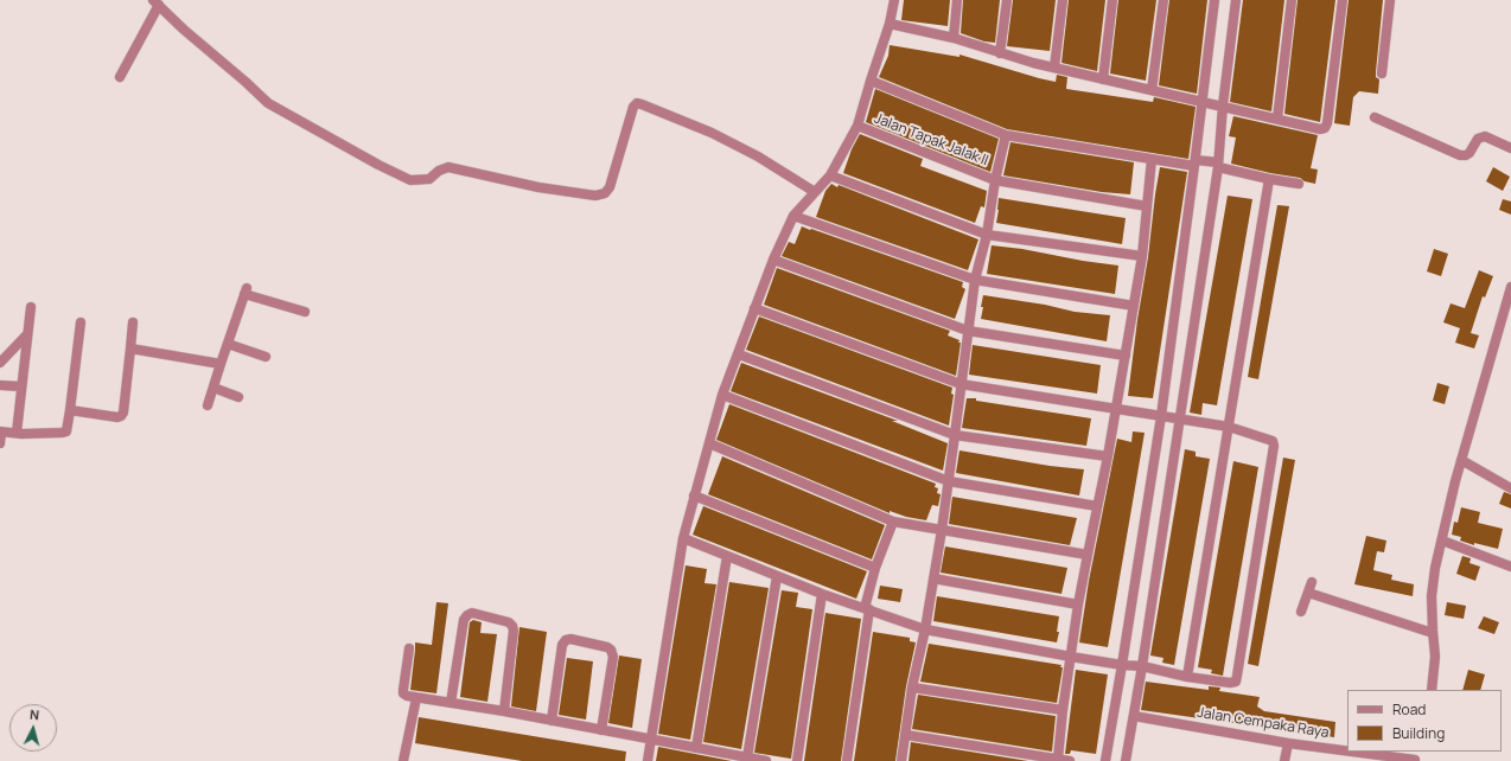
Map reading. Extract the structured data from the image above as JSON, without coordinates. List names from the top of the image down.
{
  "streets": {
    "street": ["Jalan Tapak Jalak II", "Jalan Cempaka Raya"]
  },
  "legend": ["Road", "Building"],
  "north": "top"
}
